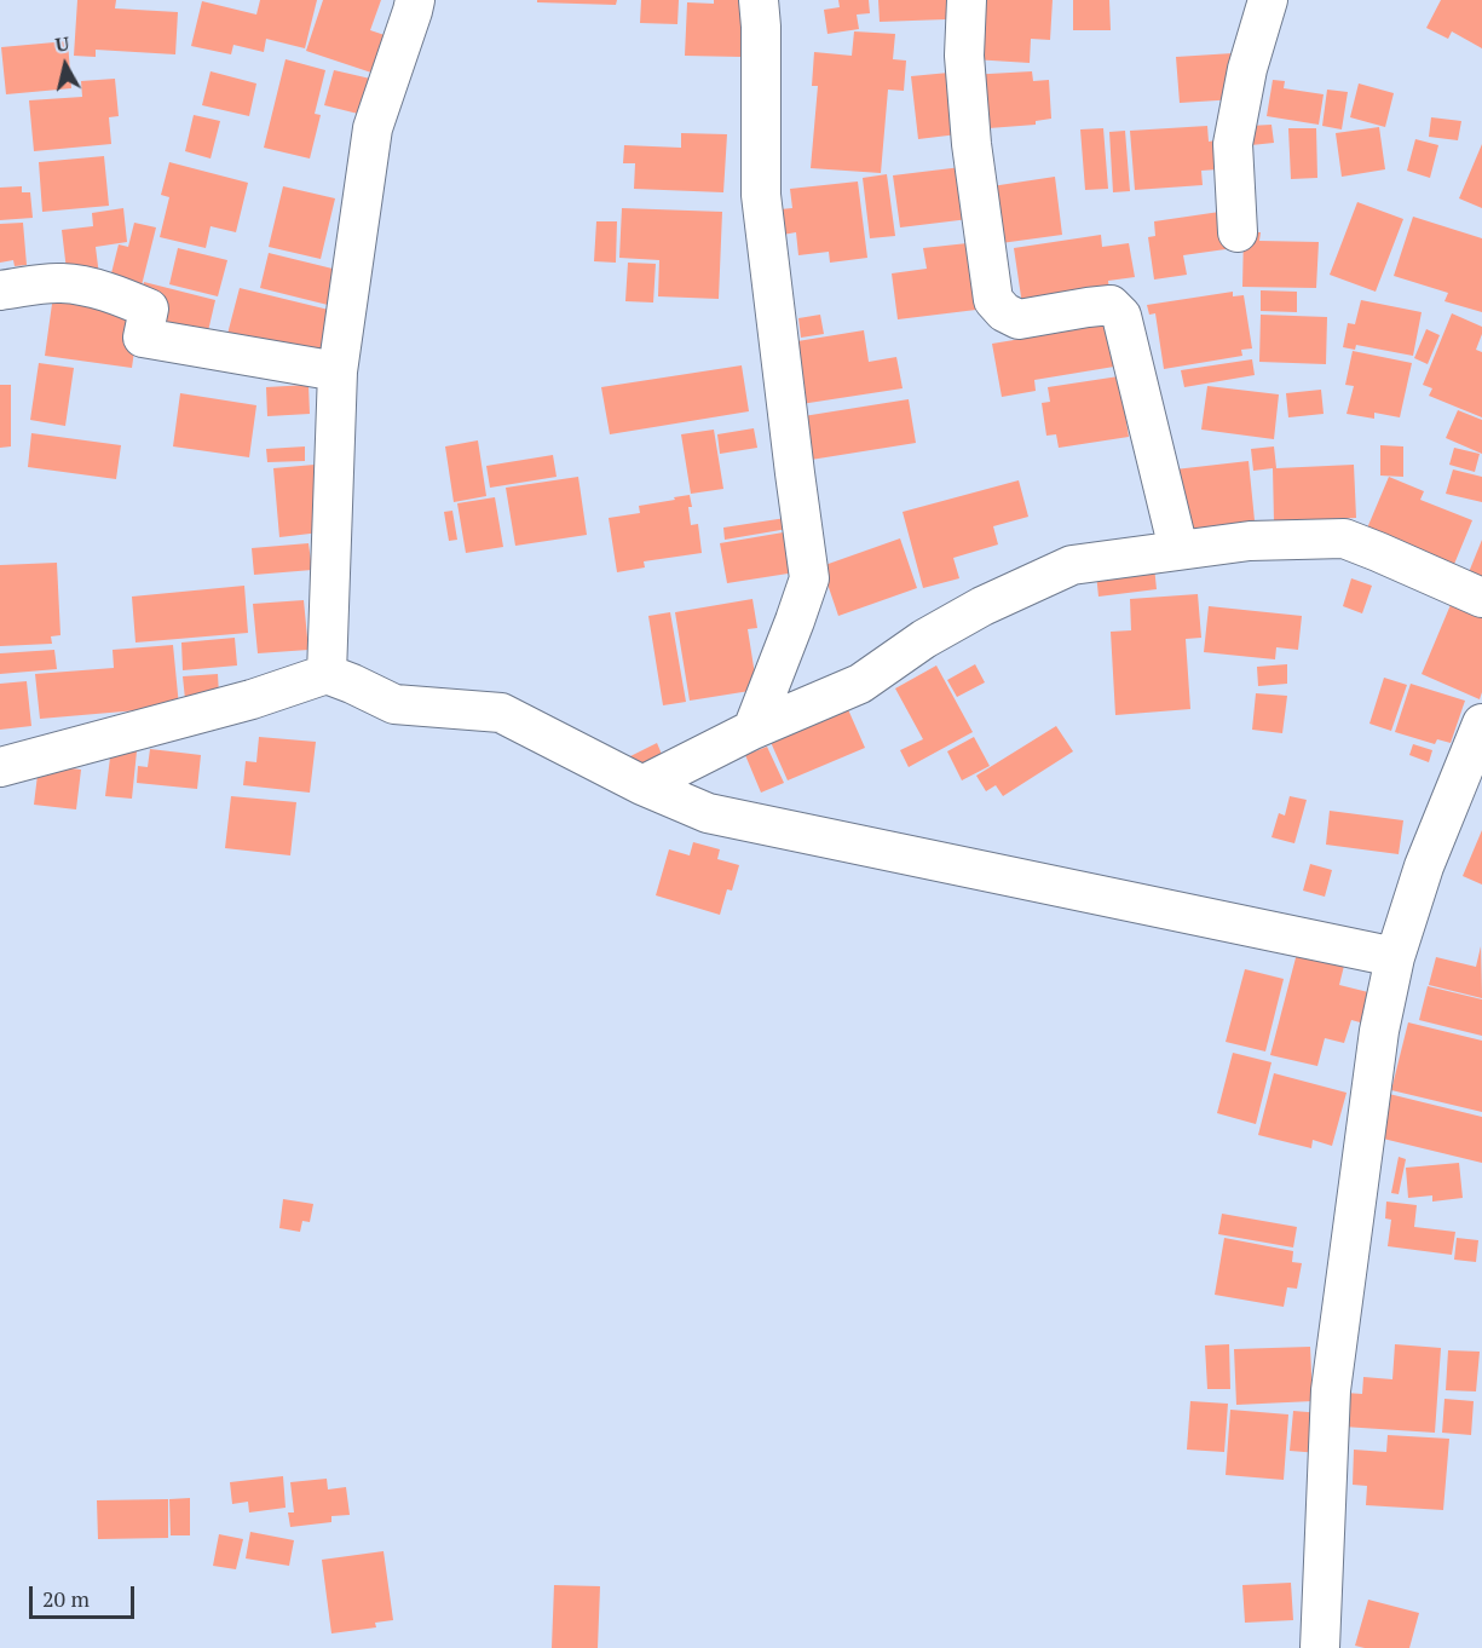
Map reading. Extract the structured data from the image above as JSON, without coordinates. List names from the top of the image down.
{
  "scale_bar": "20 m",
  "north": "top"
}
